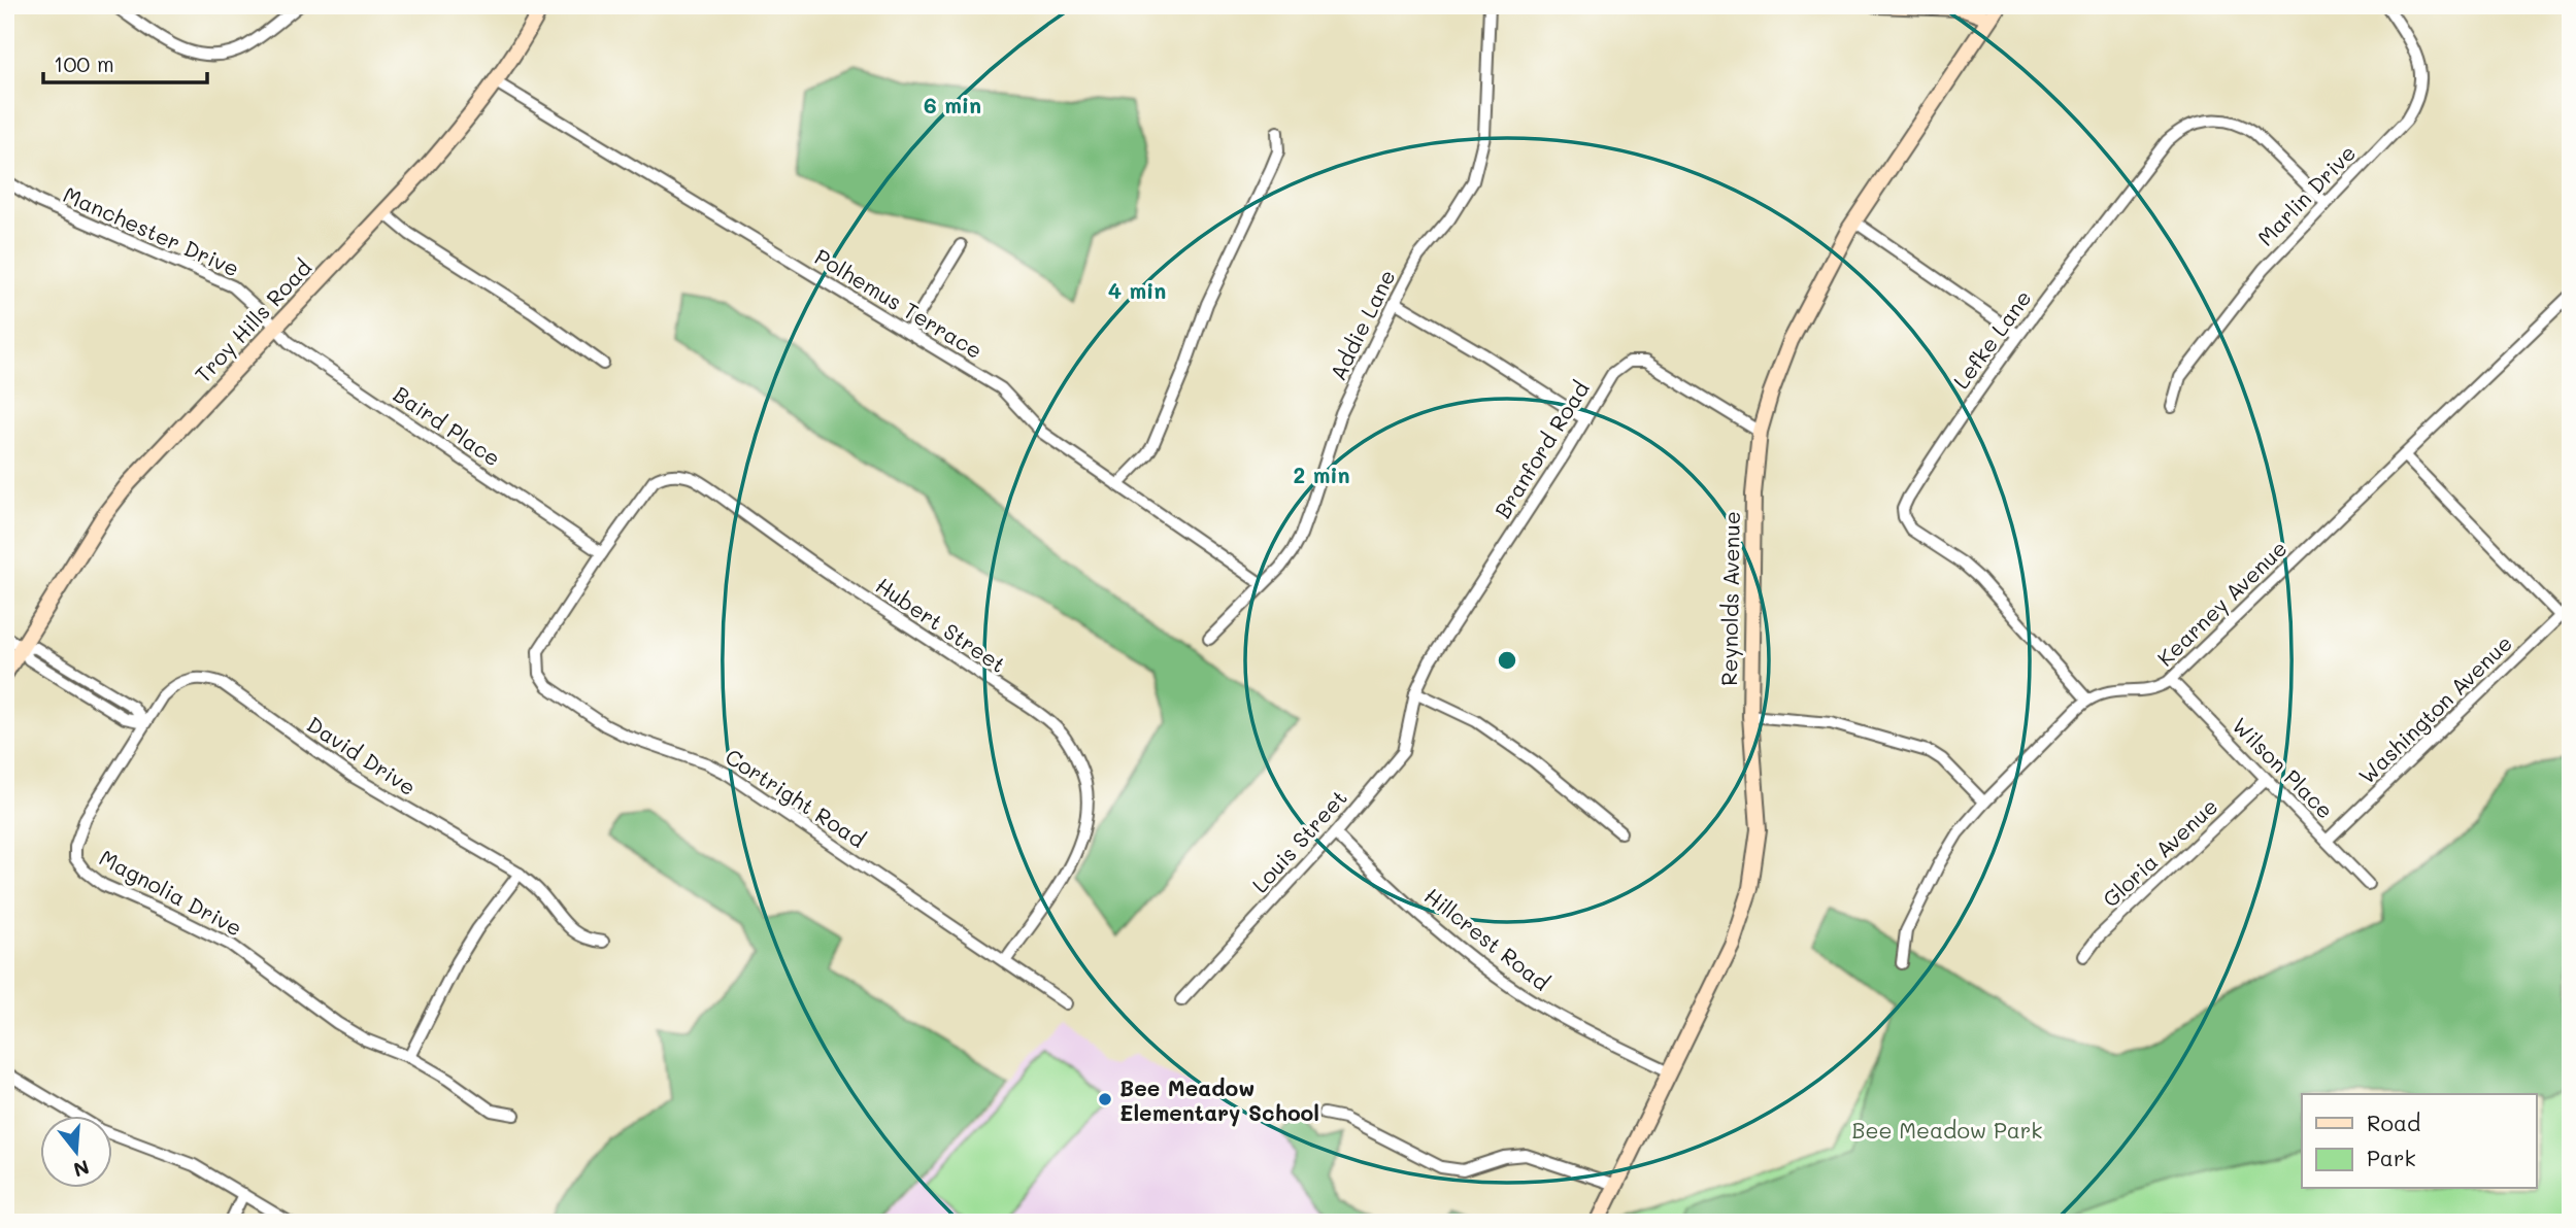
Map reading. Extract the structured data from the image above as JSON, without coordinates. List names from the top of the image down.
{
  "streets": {
    "street": [
      "Marlin Drive",
      "Manchester Drive",
      "Polhemus Terrace",
      "Troy Hills Road",
      "Addie Lane",
      "Lefke Lane",
      "Baird Place",
      "Branford Road",
      "Reynolds Avenue",
      "Kearney Avenue",
      "Hubert Street",
      "Washington Avenue",
      "David Drive",
      "Wilson Place",
      "Cortright Road",
      "Louis Street",
      "Gloria Avenue",
      "Magnolia Drive",
      "Hillcrest Road"
    ]
  },
  "crossings": [
    ["Marlin Drive", "Lefke Lane"],
    ["Manchester Drive", "Troy Hills Road"],
    ["Manchester Drive", "Baird Place"],
    ["Polhemus Terrace", "Troy Hills Road"],
    ["Polhemus Terrace", "Addie Lane"],
    ["Troy Hills Road", "Baird Place"],
    ["Lefke Lane", "Kearney Avenue"],
    ["Baird Place", "Hubert Street"],
    ["Baird Place", "Cortright Road"],
    ["Branford Road", "Reynolds Avenue"],
    ["Branford Road", "Louis Street"],
    ["Reynolds Avenue", "Hillcrest Road"],
    ["Kearney Avenue", "Wilson Place"],
    ["Hubert Street", "Cortright Road"],
    ["Washington Avenue", "Wilson Place"],
    ["David Drive", "Magnolia Drive"],
    ["Wilson Place", "Gloria Avenue"],
    ["Louis Street", "Hillcrest Road"]
  ],
  "parks": ["Bee Meadow Park"],
  "places": ["Bee Meadow Elementary School"],
  "legend": ["Road", "Park"],
  "scale_bar": "100 m",
  "north": "bottom",
  "rings": ["6 min", "4 min", "2 min"]
}
